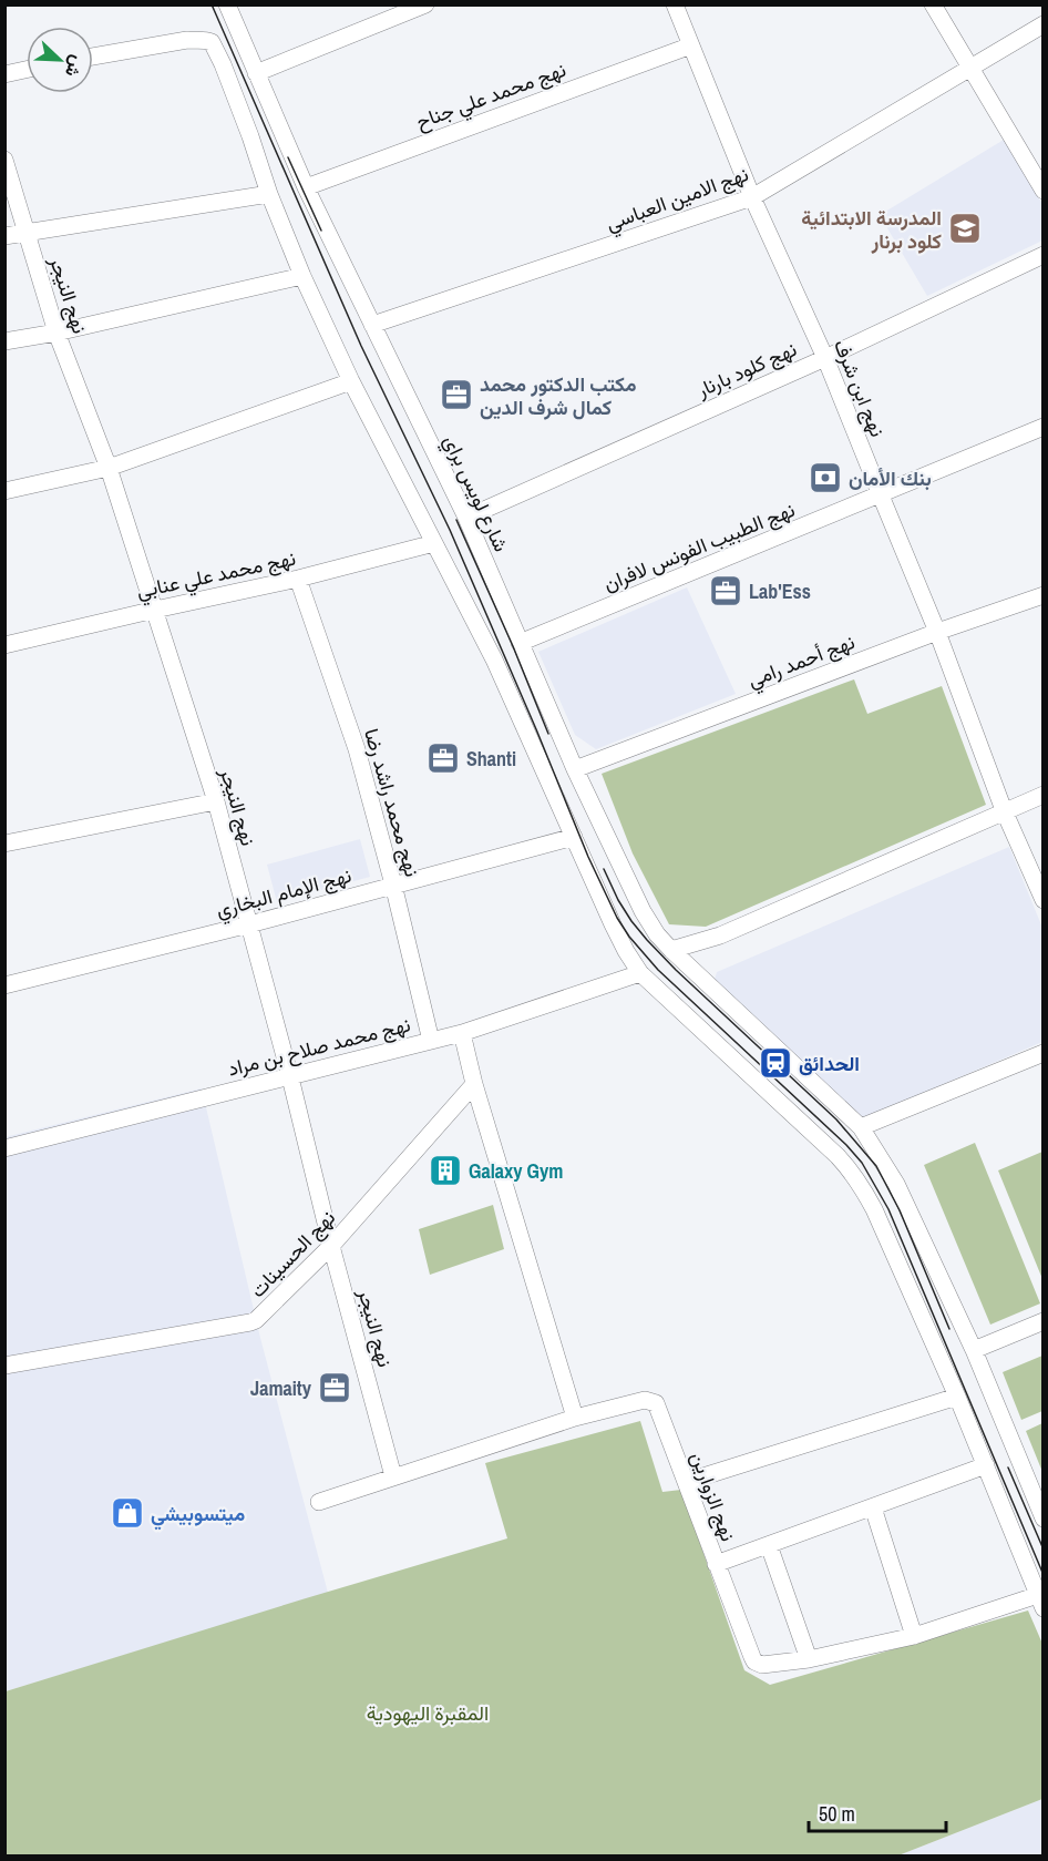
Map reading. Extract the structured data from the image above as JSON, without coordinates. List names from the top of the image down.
{
  "streets": {
    "street": [
      "نهج محمد علي جناح",
      "نهج الامين العباسي",
      "نهج النيجر",
      "نهج كلود بارنار",
      "نهج ابن شرف",
      "شارع لويس براي",
      "نهج الطبيب الفونس لافران",
      "نهج محمد علي عنابي",
      "نهج أحمد رامي",
      "نهج محمد راشد رضا",
      "نهج الإمام البخاري",
      "نهج محمد صلاح بن مراد",
      "نهج الحسينات",
      "نهج الزوارين"
    ]
  },
  "crossings": [
    ["نهج محمد علي جناح", "نهج ابن شرف"],
    ["نهج محمد علي جناح", "شارع لويس براي"],
    ["نهج الامين العباسي", "نهج ابن شرف"],
    ["نهج الامين العباسي", "شارع لويس براي"],
    ["نهج النيجر", "نهج محمد علي عنابي"],
    ["نهج النيجر", "نهج الإمام البخاري"],
    ["نهج النيجر", "نهج محمد صلاح بن مراد"],
    ["نهج النيجر", "نهج الحسينات"],
    ["نهج النيجر", "نهج الزوارين"],
    ["نهج كلود بارنار", "نهج ابن شرف"],
    ["نهج كلود بارنار", "شارع لويس براي"],
    ["نهج ابن شرف", "نهج الطبيب الفونس لافران"],
    ["نهج ابن شرف", "نهج أحمد رامي"],
    ["شارع لويس براي", "نهج الطبيب الفونس لافران"],
    ["شارع لويس براي", "نهج أحمد رامي"],
    ["نهج محمد علي عنابي", "نهج محمد راشد رضا"],
    ["نهج محمد راشد رضا", "نهج الإمام البخاري"],
    ["نهج محمد راشد رضا", "نهج محمد صلاح بن مراد"]
  ],
  "parks": ["المقبرة اليهودية"],
  "places": {
    "school or university": ["المدرسة الابتدائية كلود برنار"],
    "office": [
      "مكتب الدكتور محمد كمال شرف الدين",
      "Lab'Ess",
      "Shanti",
      "Jamaity"
    ],
    "bank": ["بنك الأمان"],
    "station": ["الحدائق"],
    "building": ["Galaxy Gym"],
    "shop": ["ميتسوبيشي"]
  },
  "scale_bar": "50 m",
  "north": "bottom right"
}
